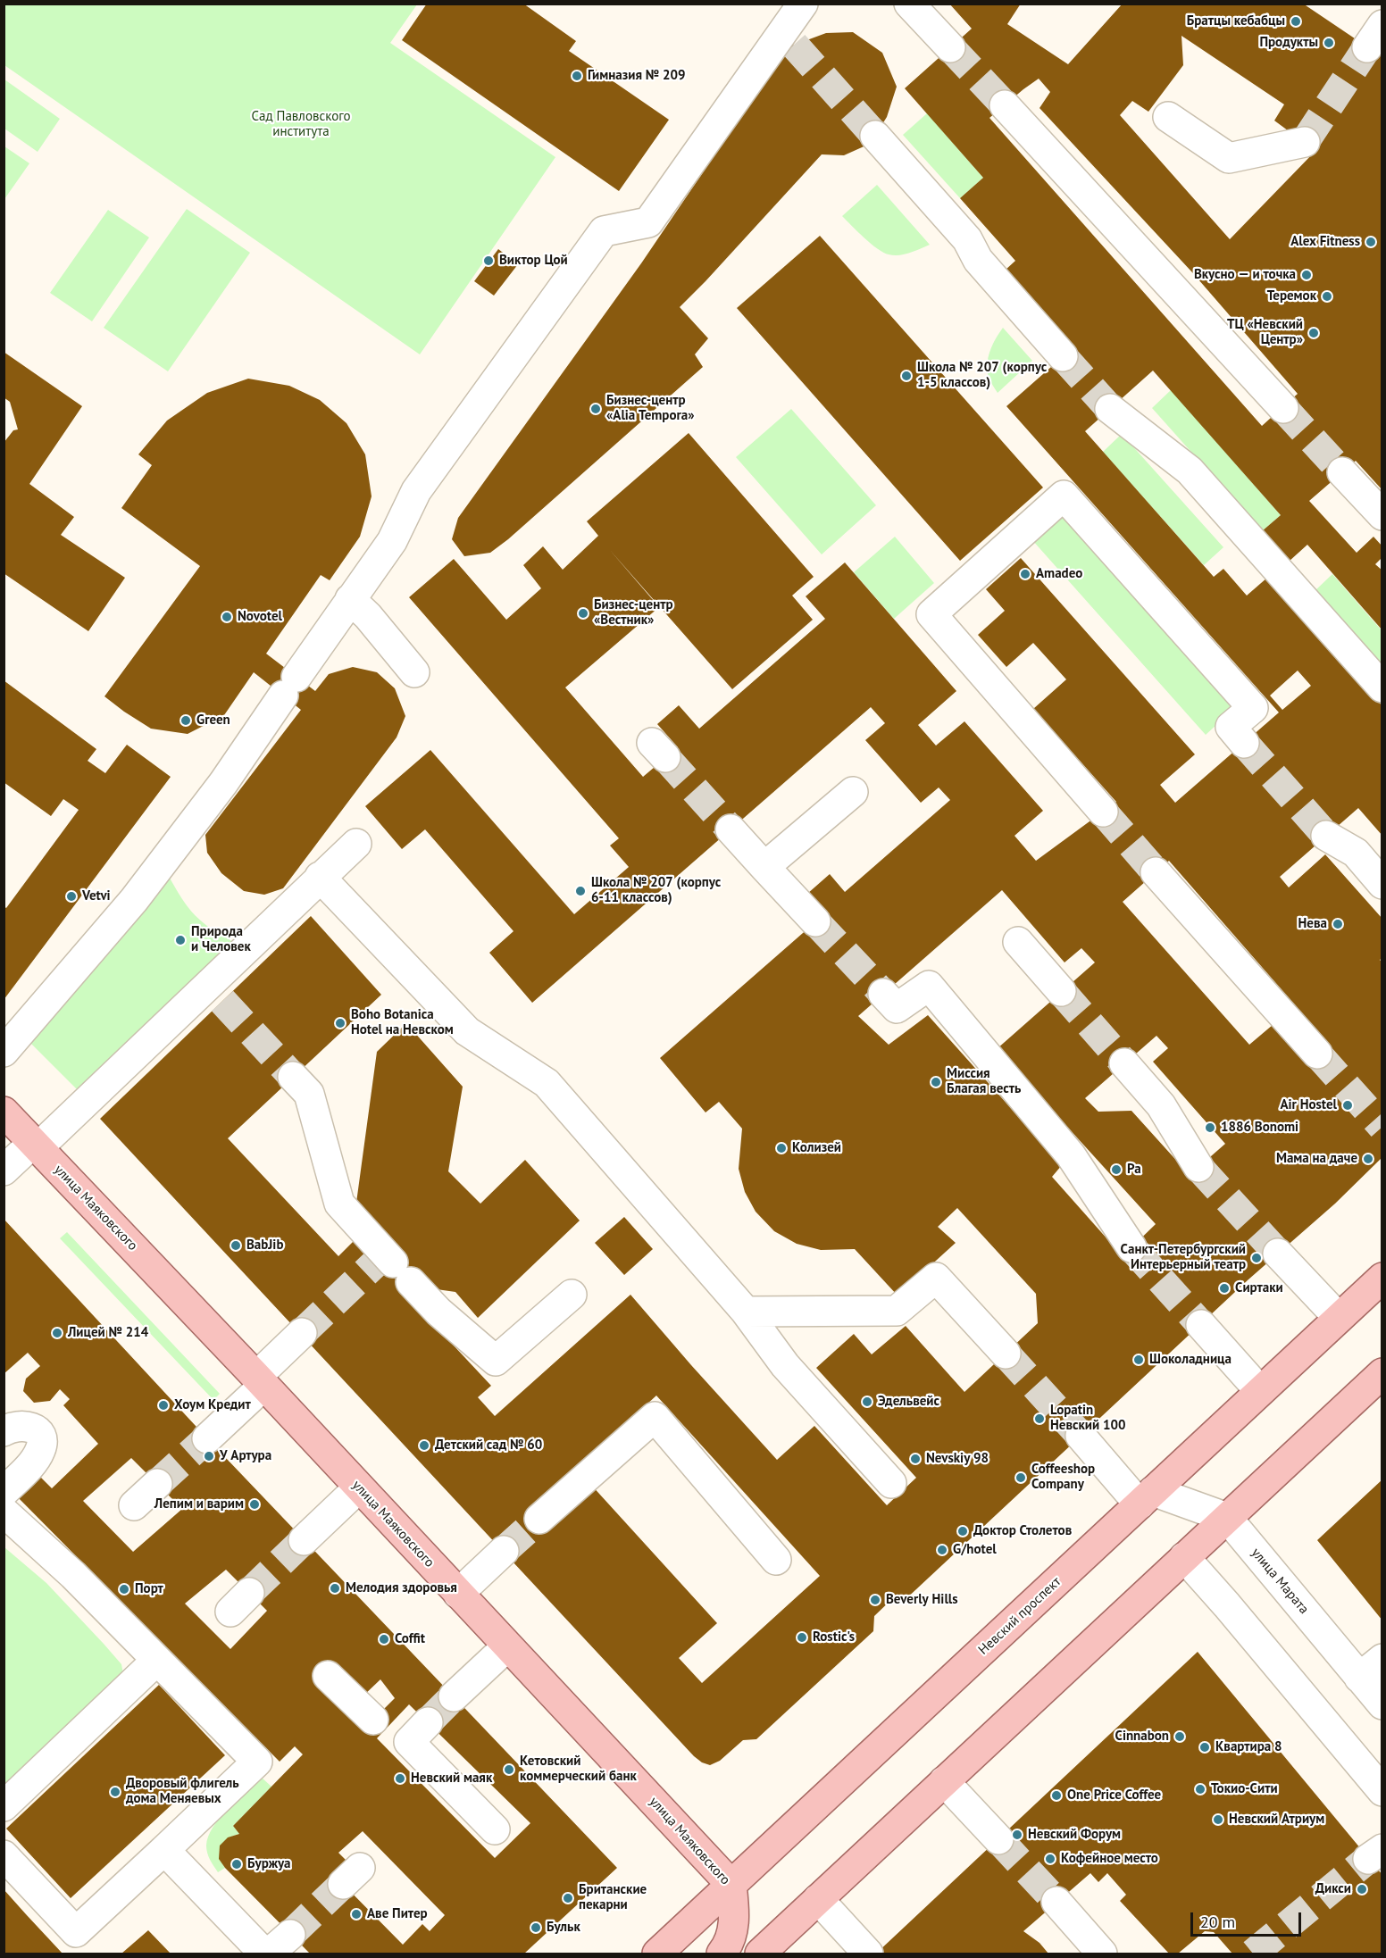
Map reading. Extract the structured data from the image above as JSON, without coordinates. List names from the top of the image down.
{
  "streets": {
    "main road": ["улица Маяковского", "Невский проспект"],
    "street": ["улица Марата"]
  },
  "crossings": [
    ["улица Маяковского", "Невский проспект"]
  ],
  "parks": ["Сад Павловского института"],
  "places": [
    "Братцы кебабцы",
    "Продукты",
    "Гимназия № 209",
    "Alex Fitness",
    "Виктор Цой",
    "Вкусно — и точка",
    "Теремок",
    "ТЦ «Невский Центр»",
    "Школа № 207 (корпус 1-5 классов)",
    "Бизнес-центр «Alia Tempora»",
    "Amadeo",
    "Бизнес-центр «Вестник»",
    "Novotel",
    "Green",
    "Школа № 207 (корпус 6-11 классов)",
    "Vetvi",
    "Нева",
    "Природа и Человек",
    "Boho Botanica Hotel на Невском",
    "Миссия Благая весть",
    "Air Hostel",
    "1886 Bonomi",
    "Колизей",
    "Мама на даче",
    "Ра",
    "BabJib",
    "Санкт-Петербургский Интерьерный театр",
    "Сиртаки",
    "Лицей № 214",
    "Шоколадница",
    "Эдельвейс",
    "Хоум Кредит",
    "Lopatin Невский 100",
    "Детский сад № 60",
    "У Артура",
    "Nevskiy 98",
    "Coffeeshop Company",
    "Лепим и варим",
    "Доктор Столетов",
    "G/hotel",
    "Мелодия здоровья",
    "Порт",
    "Beverly Hills",
    "Rostic's",
    "Coffit",
    "Cinnabon",
    "Квартира 8",
    "Кетовский коммерческий банк",
    "Невский маяк",
    "Токио-Сити",
    "Дворовый флигель дома Меняевых",
    "One Price Coffee",
    "Невский Атриум",
    "Невский Форум",
    "Кофейное место",
    "Буржуа",
    "Дикси",
    "Британские пекарни",
    "Аве Питер",
    "Бульк"
  ],
  "scale_bar": "20 m"
}
